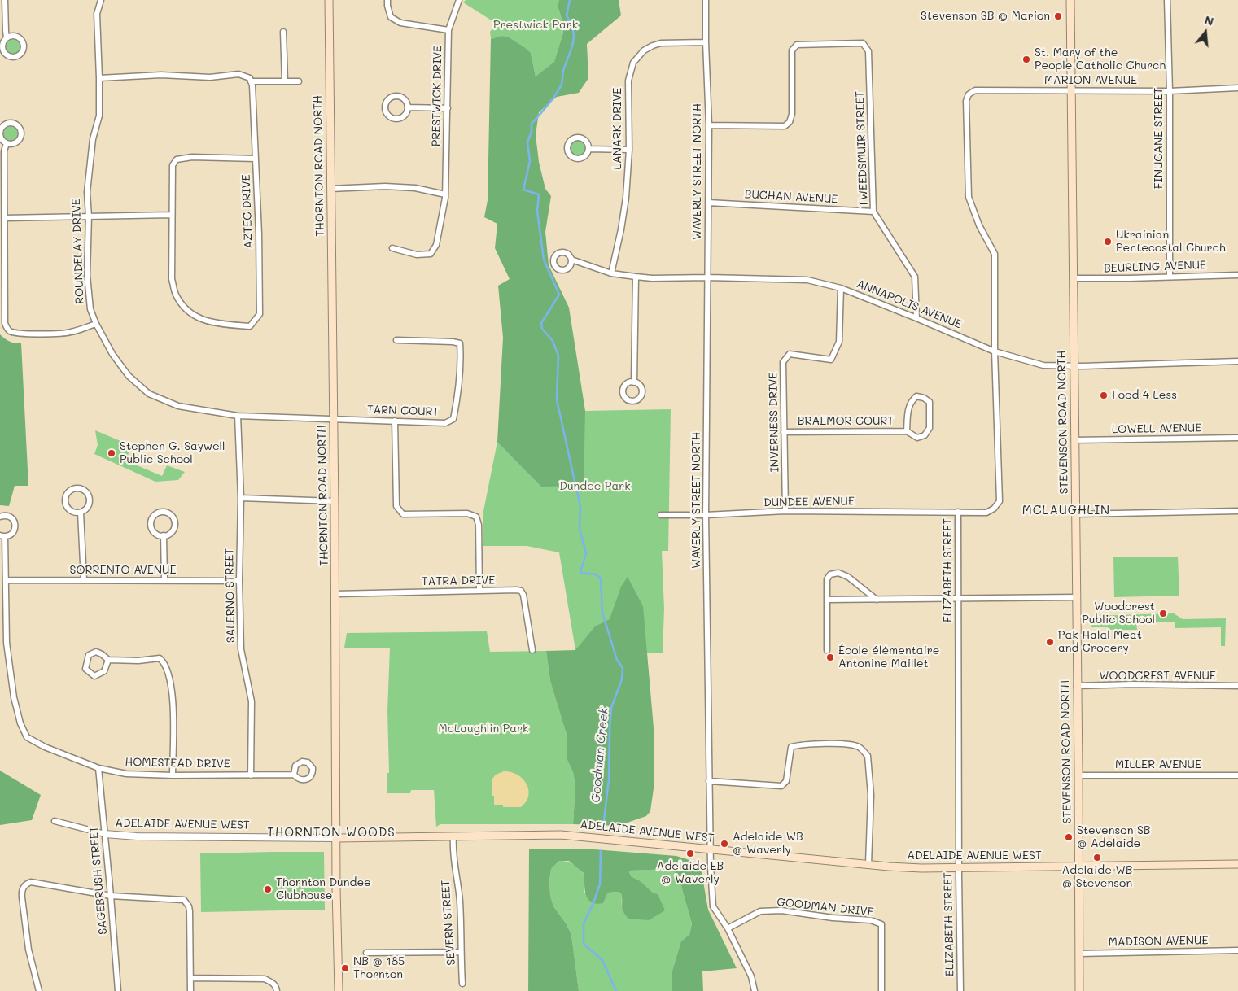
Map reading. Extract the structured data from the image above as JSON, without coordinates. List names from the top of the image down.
{
  "streets": {
    "main road": ["THORNTON ROAD NORTH", "STEVENSON ROAD NORTH", "ADELAIDE AVENUE WEST"],
    "street": [
      "MARION AVENUE",
      "PRESTWICK DRIVE",
      "LANARK DRIVE",
      "FINUCANE STREET",
      "TWEEDSMUIR STREET",
      "WAVERLY STREET NORTH",
      "BUCHAN AVENUE",
      "AZTEC DRIVE",
      "ROUNDELAY DRIVE",
      "BEURLING AVENUE",
      "ANNAPOLIS AVENUE",
      "TARN COURT",
      "BRAEMOR COURT",
      "INVERNESS DRIVE",
      "LOWELL AVENUE",
      "DUNDEE AVENUE",
      "SORRENTO AVENUE",
      "ELIZABETH STREET",
      "TATRA DRIVE",
      "SALERNO STREET",
      "WOODCREST AVENUE",
      "HOMESTEAD DRIVE",
      "MILLER AVENUE",
      "SAGEBRUSH STREET",
      "GOODMAN DRIVE",
      "SEVERN STREET",
      "MADISON AVENUE"
    ]
  },
  "crossings": [
    ["MARION AVENUE", "FINUCANE STREET"],
    ["MARION AVENUE", "STEVENSON ROAD NORTH"],
    ["MARION AVENUE", "ELIZABETH STREET"],
    ["LANARK DRIVE", "WAVERLY STREET NORTH"],
    ["LANARK DRIVE", "ANNAPOLIS AVENUE"],
    ["FINUCANE STREET", "BEURLING AVENUE"],
    ["TWEEDSMUIR STREET", "WAVERLY STREET NORTH"],
    ["TWEEDSMUIR STREET", "BUCHAN AVENUE"],
    ["TWEEDSMUIR STREET", "ANNAPOLIS AVENUE"],
    ["THORNTON ROAD NORTH", "ROUNDELAY DRIVE"],
    ["THORNTON ROAD NORTH", "TARN COURT"],
    ["THORNTON ROAD NORTH", "TATRA DRIVE"],
    ["THORNTON ROAD NORTH", "ADELAIDE AVENUE WEST"],
    ["WAVERLY STREET NORTH", "BUCHAN AVENUE"],
    ["WAVERLY STREET NORTH", "ANNAPOLIS AVENUE"],
    ["WAVERLY STREET NORTH", "DUNDEE AVENUE"],
    ["WAVERLY STREET NORTH", "ADELAIDE AVENUE WEST"],
    ["WAVERLY STREET NORTH", "GOODMAN DRIVE"],
    ["ROUNDELAY DRIVE", "TARN COURT"],
    ["ROUNDELAY DRIVE", "SALERNO STREET"],
    ["BEURLING AVENUE", "STEVENSON ROAD NORTH"],
    ["ANNAPOLIS AVENUE", "INVERNESS DRIVE"],
    ["ANNAPOLIS AVENUE", "STEVENSON ROAD NORTH"],
    ["ANNAPOLIS AVENUE", "ELIZABETH STREET"],
    ["BRAEMOR COURT", "INVERNESS DRIVE"],
    ["INVERNESS DRIVE", "DUNDEE AVENUE"],
    ["STEVENSON ROAD NORTH", "LOWELL AVENUE"],
    ["STEVENSON ROAD NORTH", "WOODCREST AVENUE"],
    ["STEVENSON ROAD NORTH", "MILLER AVENUE"],
    ["STEVENSON ROAD NORTH", "ADELAIDE AVENUE WEST"],
    ["STEVENSON ROAD NORTH", "MADISON AVENUE"],
    ["DUNDEE AVENUE", "ELIZABETH STREET"],
    ["SORRENTO AVENUE", "SALERNO STREET"],
    ["SORRENTO AVENUE", "HOMESTEAD DRIVE"],
    ["ELIZABETH STREET", "ADELAIDE AVENUE WEST"],
    ["SALERNO STREET", "HOMESTEAD DRIVE"],
    ["HOMESTEAD DRIVE", "SAGEBRUSH STREET"],
    ["ADELAIDE AVENUE WEST", "SAGEBRUSH STREET"],
    ["ADELAIDE AVENUE WEST", "SEVERN STREET"]
  ],
  "districts": ["MCLAUGHLIN", "THORNTON WOODS"],
  "water": ["Goodman Creek"],
  "parks": ["Prestwick Park", "Dundee Park", "McLaughlin Park"],
  "places": [
    "Stevenson SB @ Marion",
    "St. Mary of the People Catholic Church",
    "Ukrainian Pentecostal Church",
    "Food 4 Less",
    "Stephen G. Saywell Public School",
    "Woodcrest Public School",
    "Pak Halal Meat and Grocery",
    "École élémentaire Antonine Maillet",
    "Stevenson SB @ Adelaide",
    "Adelaide WB @ Waverly",
    "Adelaide EB @ Waverly",
    "Adelaide WB @ Stevenson",
    "Thornton Dundee Clubhouse",
    "NB @ 185 Thornton"
  ],
  "north": "top"
}
